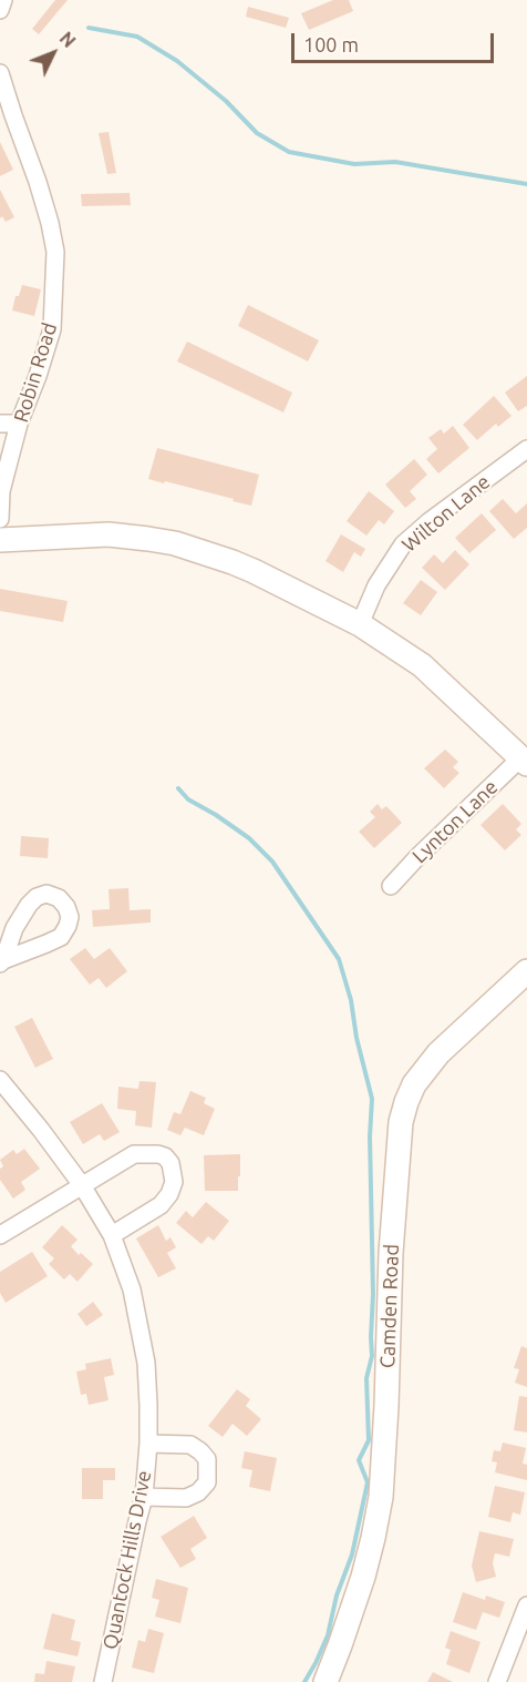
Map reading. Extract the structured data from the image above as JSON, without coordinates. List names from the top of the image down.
{
  "streets": {
    "street": [
      "Robin Road",
      "Wilton Lane",
      "Lynton Lane",
      "Camden Road",
      "Quantock Hills Drive"
    ]
  },
  "scale_bar": "100 m",
  "north": "top right"
}
